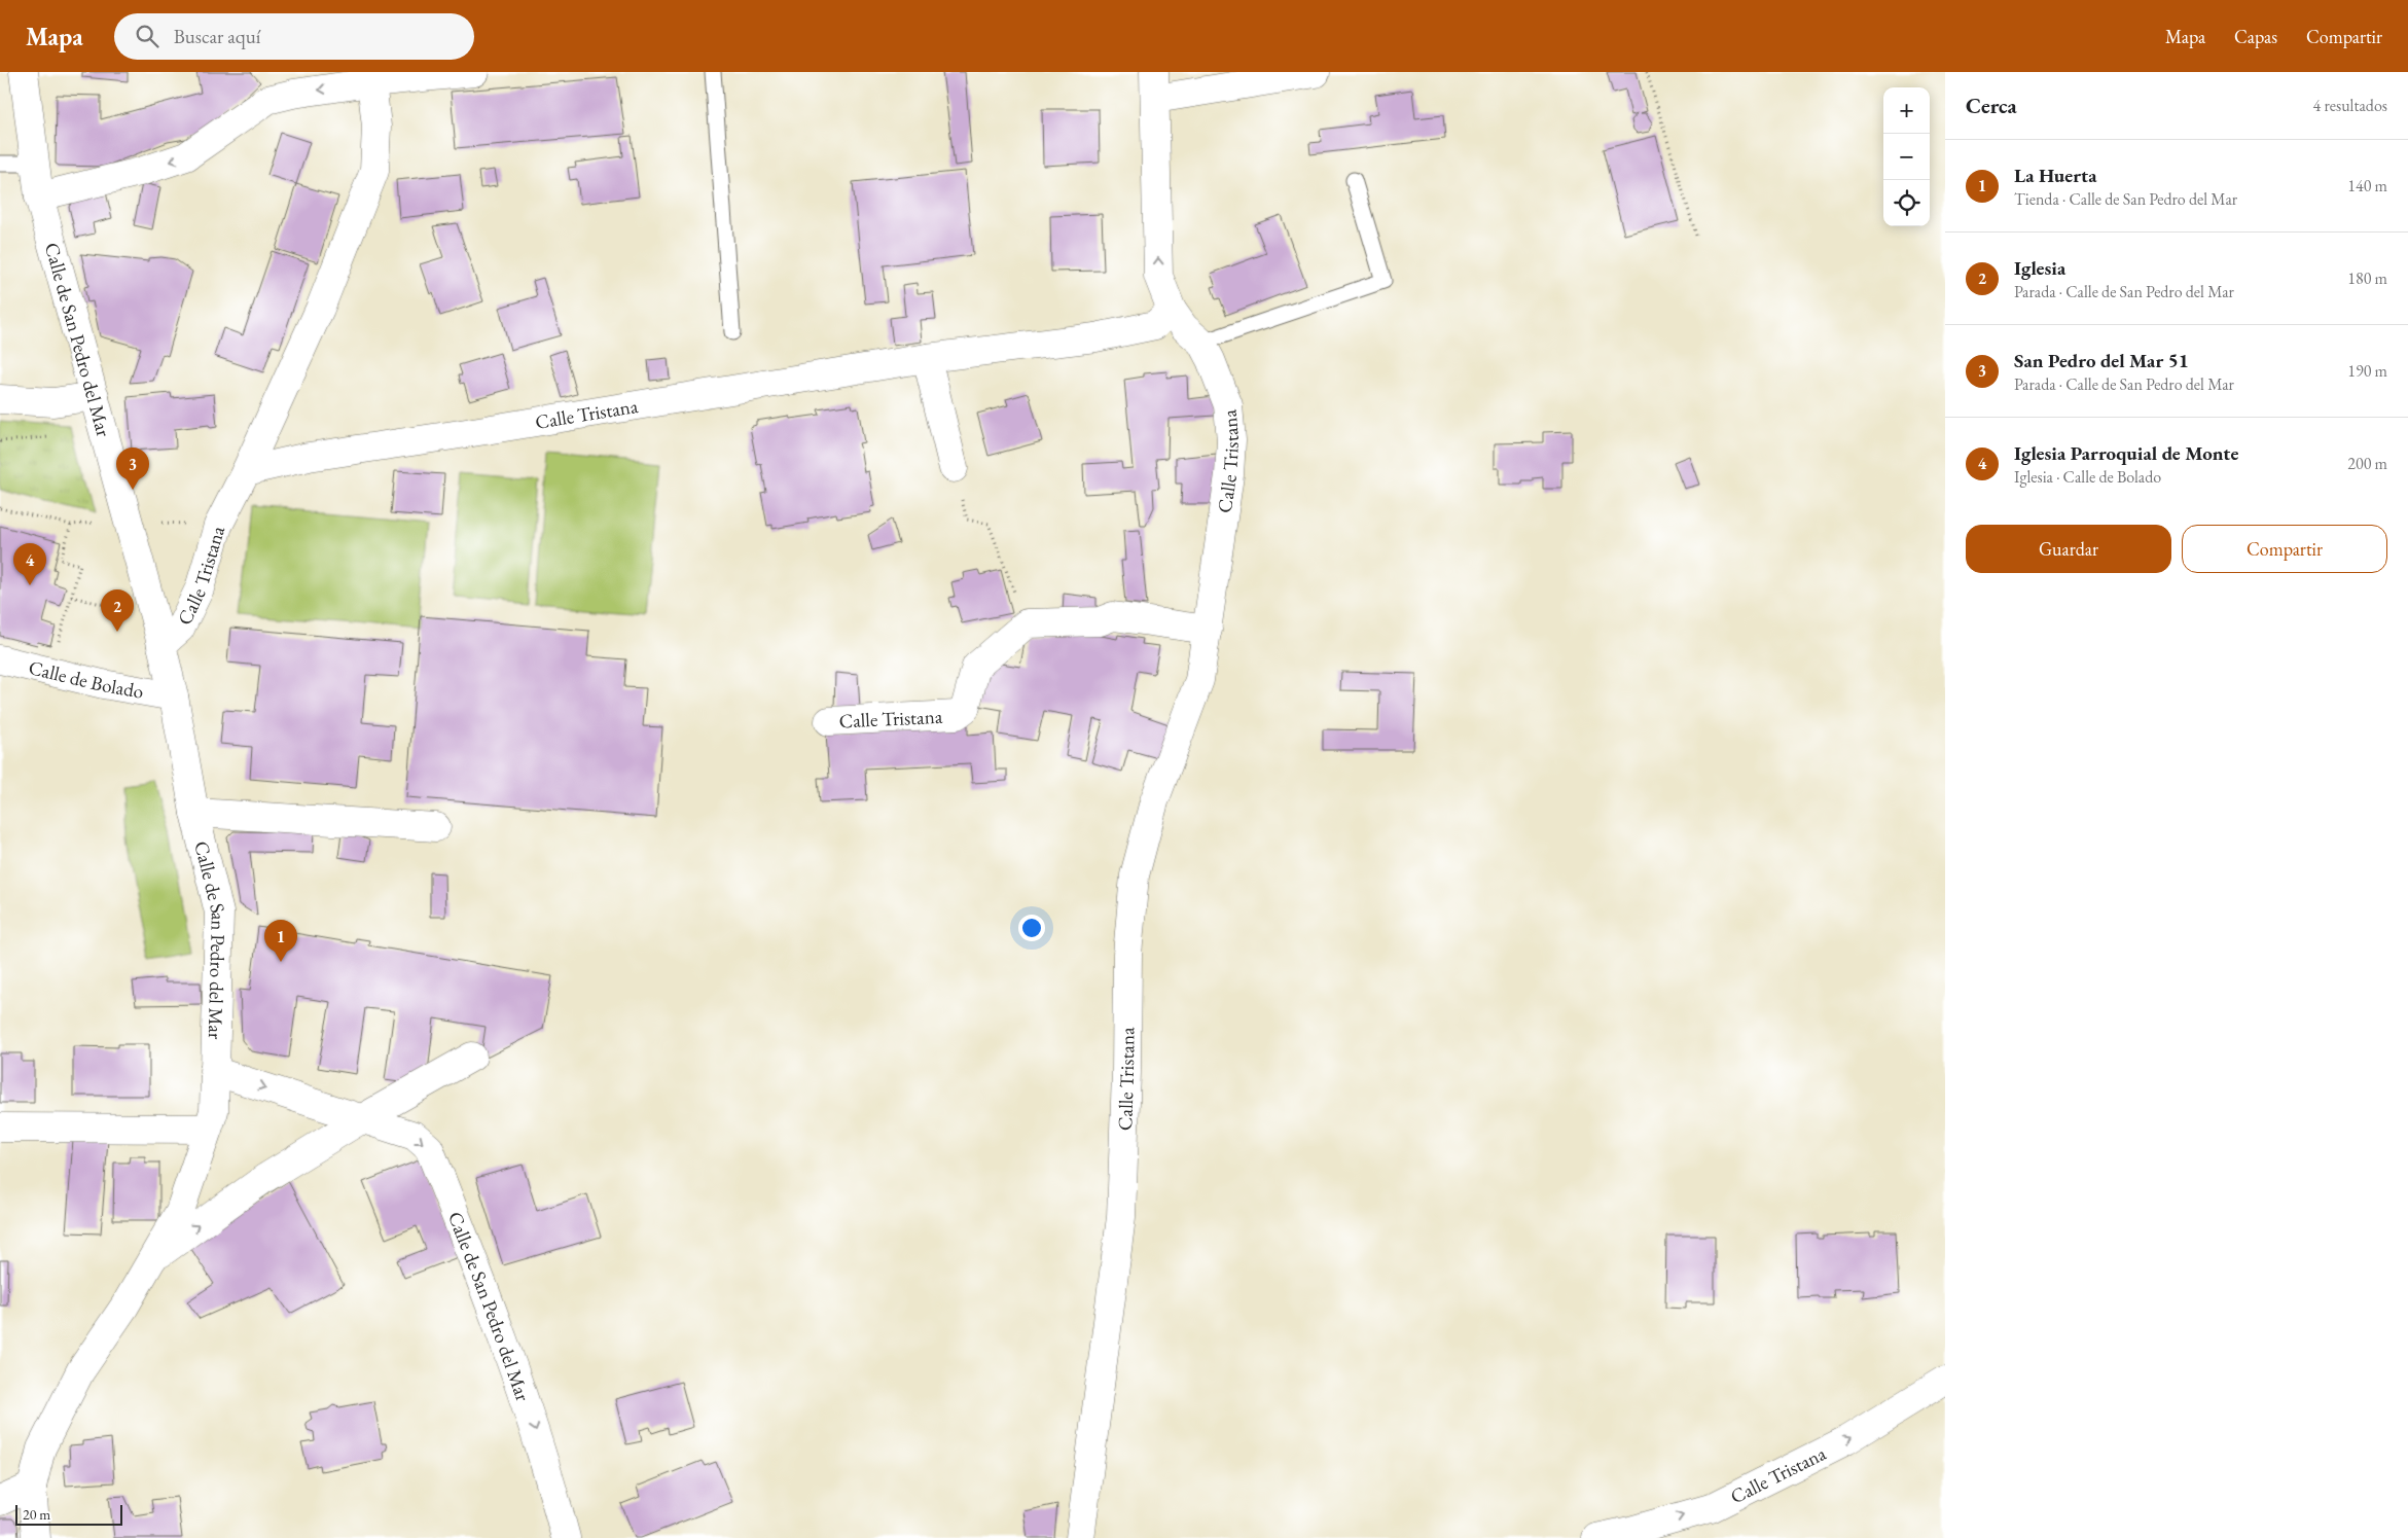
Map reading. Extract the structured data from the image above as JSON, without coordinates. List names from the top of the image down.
{
  "streets": {
    "street": ["Calle de San Pedro del Mar", "Calle Tristana", "Calle de Bolado"]
  },
  "crossings": [
    ["Calle de San Pedro del Mar", "Calle Tristana"],
    ["Calle de San Pedro del Mar", "Calle de Bolado"]
  ],
  "scale_bar": "20 m",
  "page": {
    "header": "Mapa",
    "search": "Buscar aquí",
    "nav": ["Mapa", "Capas", "Compartir"],
    "heading": ["Cerca", "4 resultados"],
    "map_buttons": ["+", "−"],
    "list": [
      {
        "mark": "1",
        "name": "La Huerta",
        "note": "Tienda · Calle de San Pedro del Mar",
        "value": "140 m"
      },
      {
        "mark": "2",
        "name": "Iglesia",
        "note": "Parada · Calle de San Pedro del Mar",
        "value": "180 m"
      },
      {
        "mark": "3",
        "name": "San Pedro del Mar 51",
        "note": "Parada · Calle de San Pedro del Mar",
        "value": "190 m"
      },
      {
        "mark": "4",
        "name": "Iglesia Parroquial de Monte",
        "note": "Iglesia · Calle de Bolado",
        "value": "200 m"
      }
    ],
    "pins": [
      "3",
      "4",
      "2",
      "1"
    ],
    "buttons": ["Guardar", "Compartir"],
    "scale": "20 m"
  }
}
